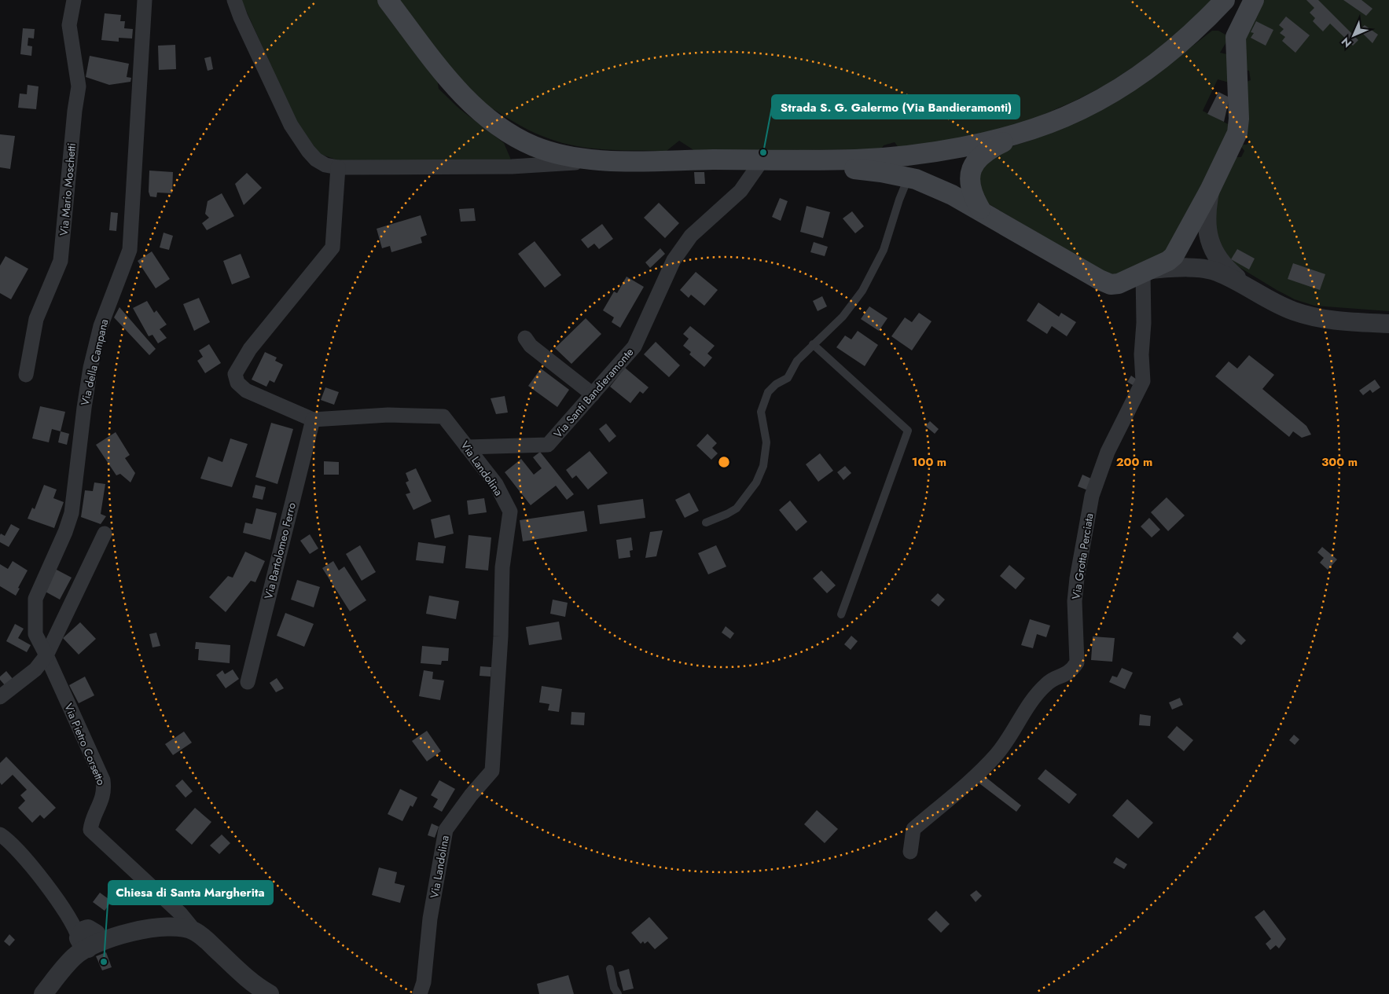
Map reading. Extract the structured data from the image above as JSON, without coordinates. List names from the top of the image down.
{
  "streets": {
    "street": [
      "Via Mario Moschetti",
      "Via della Campana",
      "Via Santi Bandieramonte",
      "Via Landolina",
      "Via Bartolomeo Ferro",
      "Via Grotta Perciata",
      "Via Pietro Corsetto"
    ]
  },
  "crossings": [
    ["Via della Campana", "Via Pietro Corsetto"],
    ["Via Santi Bandieramonte", "Via Landolina"],
    ["Via Landolina", "Via Bartolomeo Ferro"]
  ],
  "places": ["Strada S. G. Galermo (Via Bandieramonti)", "Chiesa di Santa Margherita"],
  "north": "bottom left",
  "rings": ["100 m", "200 m", "300 m"]
}
